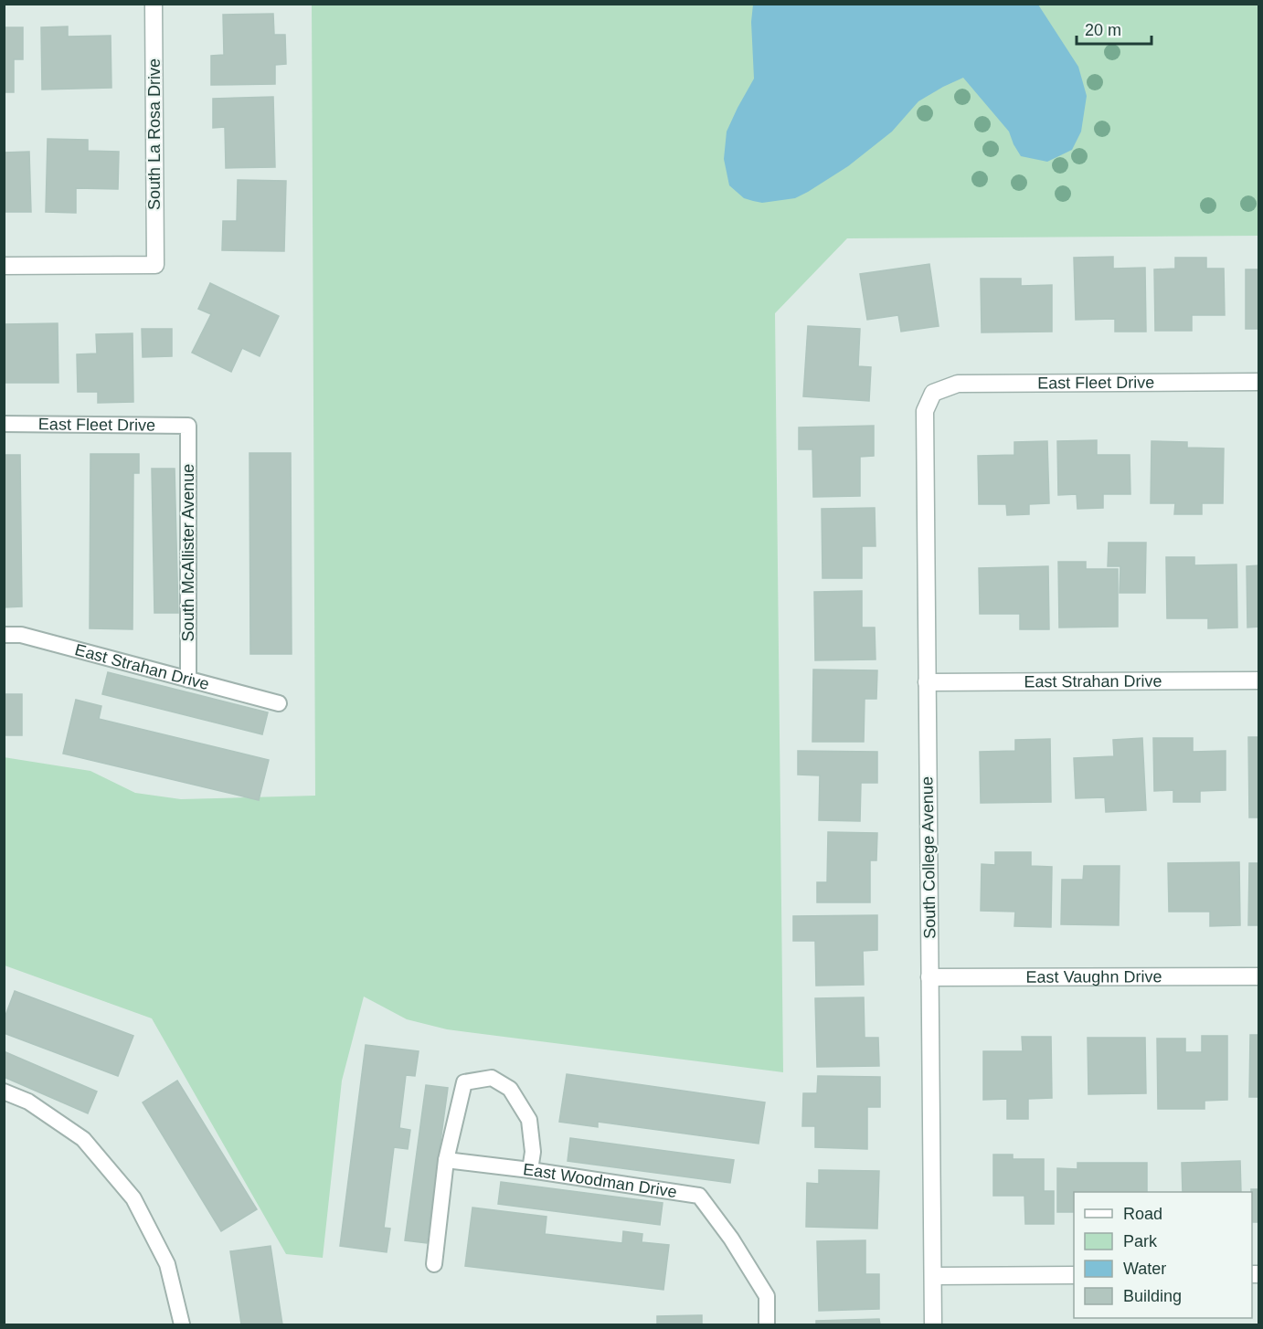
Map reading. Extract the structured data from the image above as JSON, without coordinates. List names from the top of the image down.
{
  "streets": {
    "street": [
      "South La Rosa Drive",
      "East Fleet Drive",
      "East Strahan Drive",
      "South College Avenue",
      "East Vaughn Drive"
    ],
    "lane": ["South McAllister Avenue", "East Woodman Drive"]
  },
  "crossings": [
    ["East Fleet Drive", "South McAllister Avenue"],
    ["East Fleet Drive", "South College Avenue"],
    ["South McAllister Avenue", "East Strahan Drive"],
    ["East Strahan Drive", "South College Avenue"],
    ["South College Avenue", "East Vaughn Drive"]
  ],
  "legend": [
    "Road",
    "Park",
    "Water",
    "Building"
  ],
  "scale_bar": "20 m"
}
